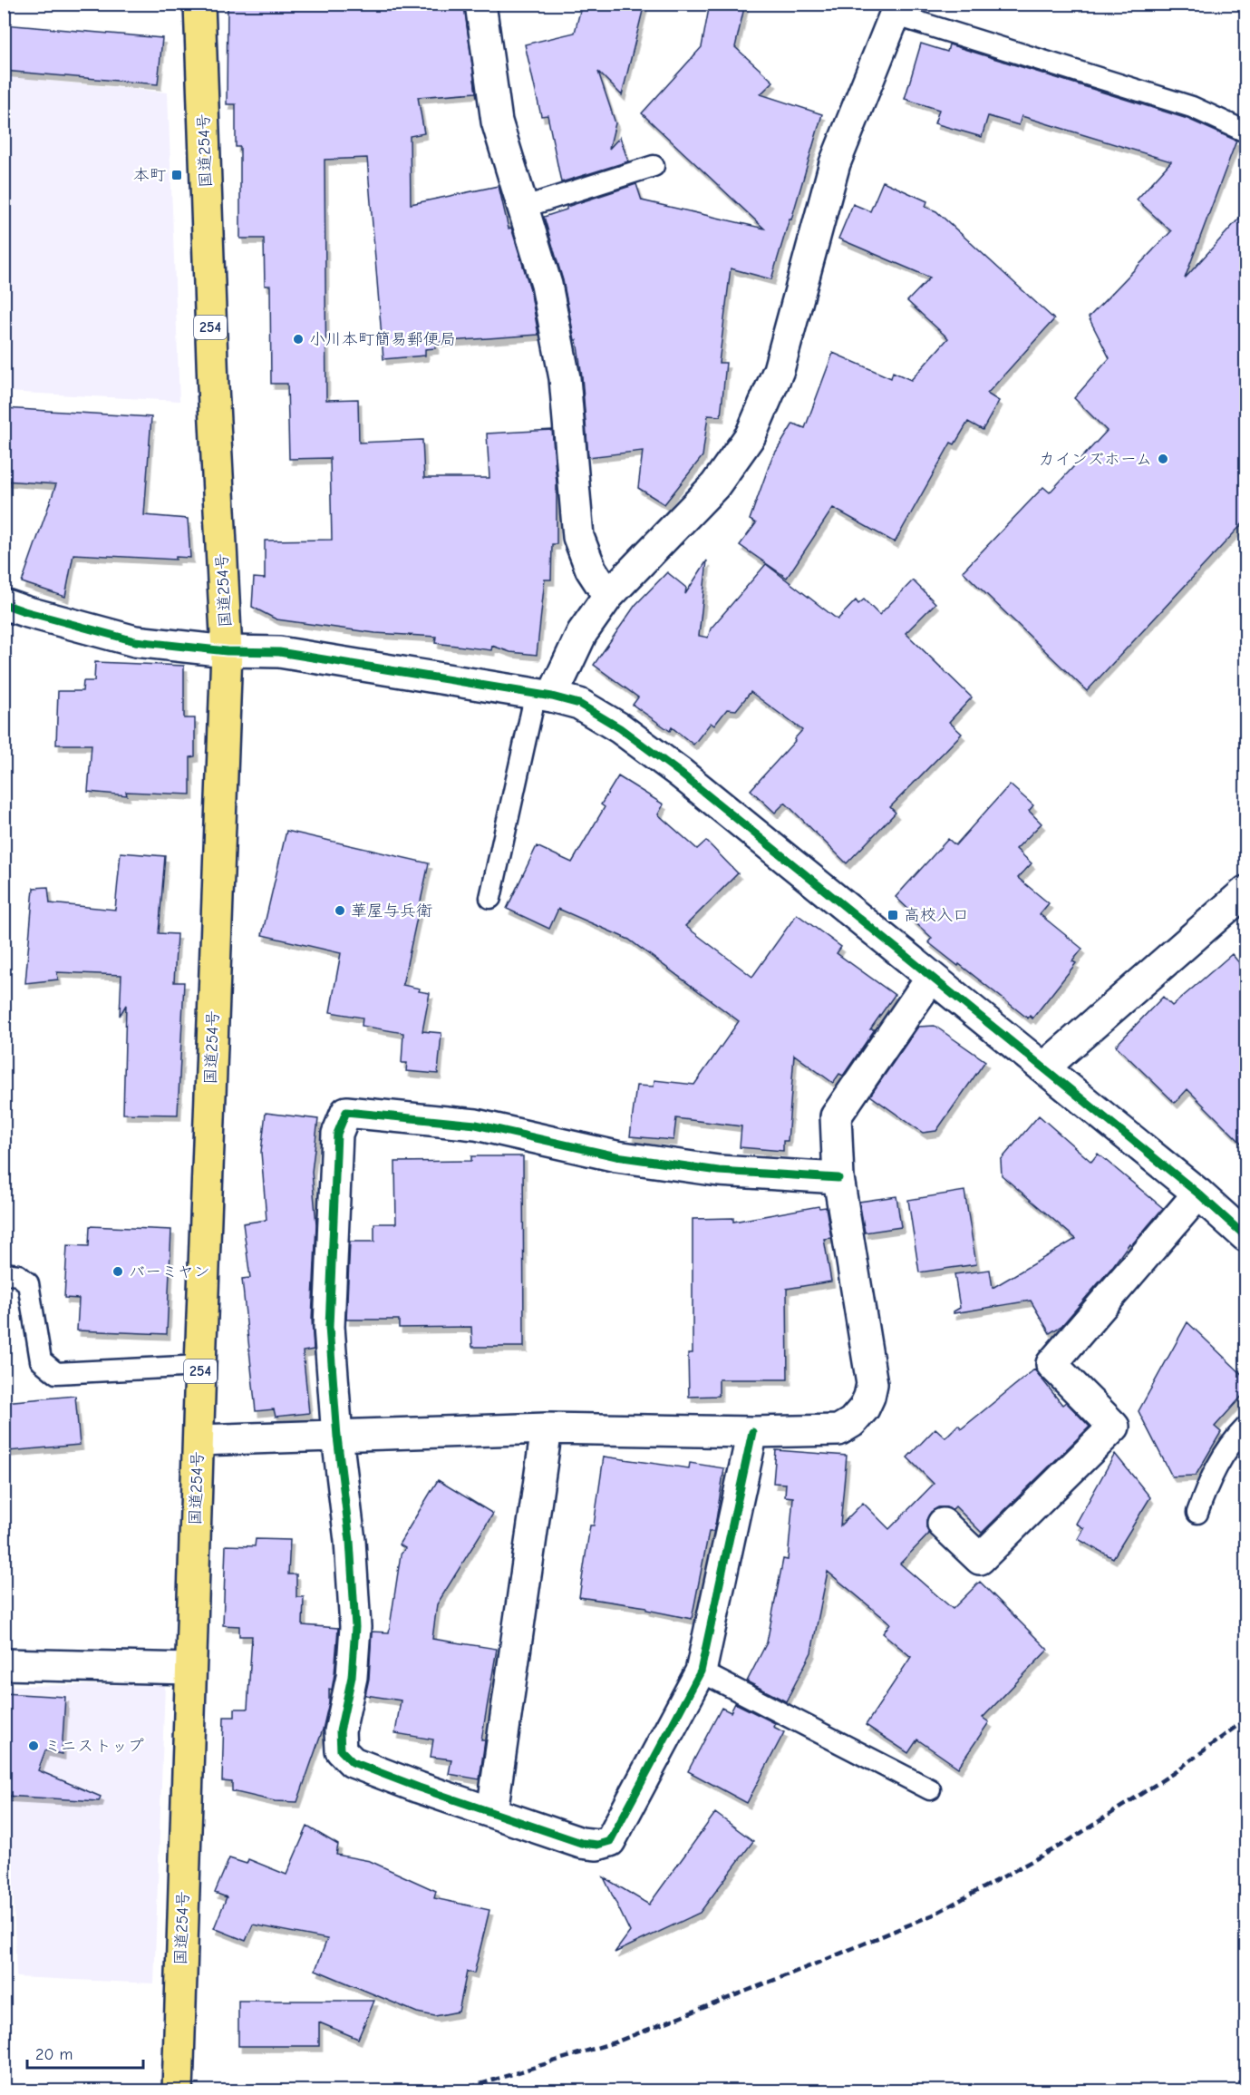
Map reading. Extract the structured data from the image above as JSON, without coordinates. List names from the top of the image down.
{
  "streets": {
    "highway": ["国道254号", "254"]
  },
  "places": {
    "transit": ["本町", "高校入口"],
    "other": [
      "小川本町簡易郵便局",
      "カインズホーム",
      "華屋与兵衛",
      "バーミヤン",
      "ミニストップ"
    ]
  },
  "scale_bar": "20 m"
}
